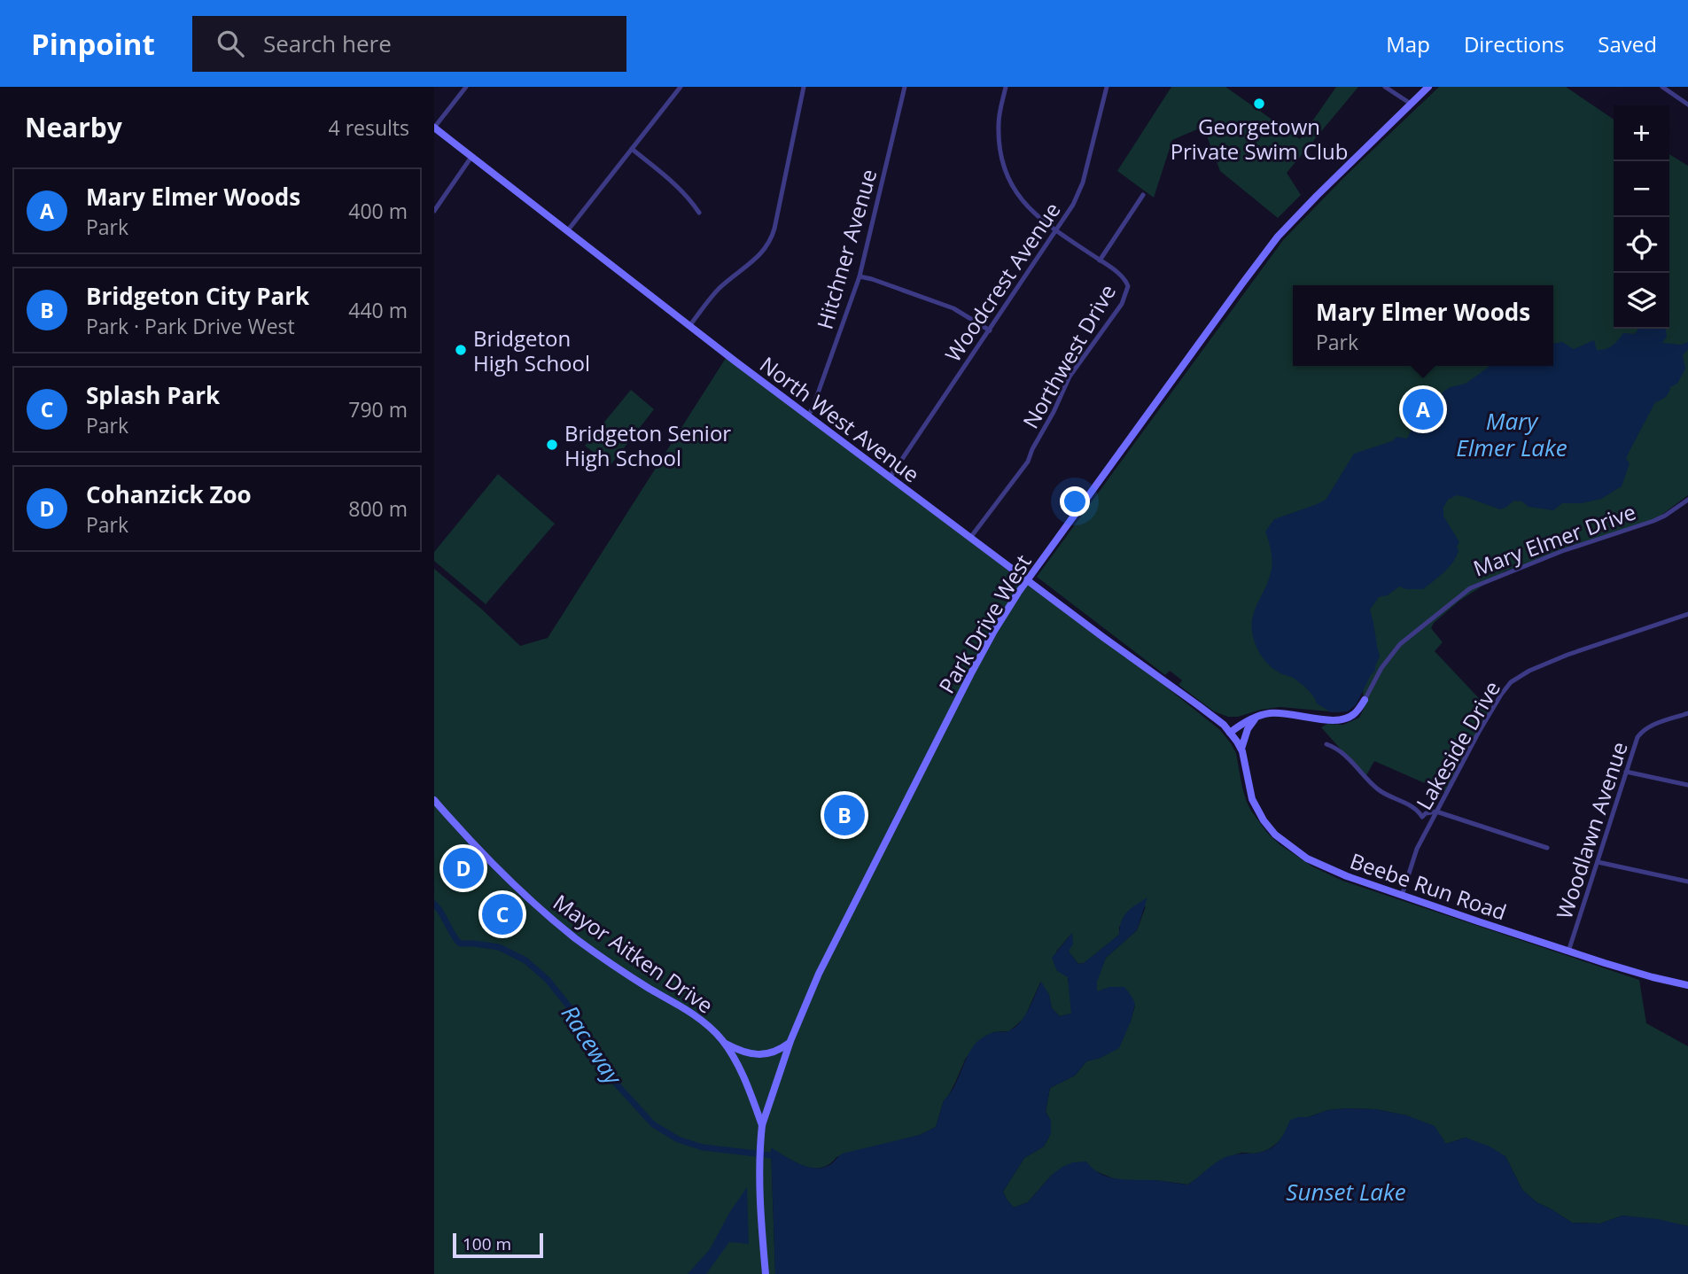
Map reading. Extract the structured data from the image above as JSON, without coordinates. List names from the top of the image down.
{
  "streets": {
    "street": [
      "Hitchner Avenue",
      "Woodcrest Avenue",
      "Northwest Drive",
      "North West Avenue",
      "Mary Elmer Drive",
      "Park Drive West",
      "Lakeside Drive",
      "Woodlawn Avenue",
      "Beebe Run Road",
      "Mayor Aitken Drive"
    ]
  },
  "crossings": [
    ["Hitchner Avenue", "North West Avenue"],
    ["Woodcrest Avenue", "North West Avenue"],
    ["Northwest Drive", "North West Avenue"],
    ["North West Avenue", "Mary Elmer Drive"],
    ["North West Avenue", "Park Drive West"],
    ["North West Avenue", "Beebe Run Road"],
    ["Mary Elmer Drive", "Beebe Run Road"],
    ["Park Drive West", "Mayor Aitken Drive"],
    ["Lakeside Drive", "Beebe Run Road"],
    ["Woodlawn Avenue", "Beebe Run Road"]
  ],
  "water": ["Mary Elmer Lake", "Raceway", "Sunset Lake"],
  "places": ["Georgetown Private Swim Club", "Bridgeton High School", "Bridgeton Senior High School"],
  "scale_bar": "100 m",
  "page": {
    "header": "Pinpoint",
    "search": "Search here",
    "nav": ["Map", "Directions", "Saved"],
    "heading": ["Nearby", "4 results"],
    "map_buttons": ["+", "−"],
    "list": [
      {
        "mark": "A",
        "name": "Mary Elmer Woods",
        "note": "Park",
        "value": "400 m"
      },
      {
        "mark": "B",
        "name": "Bridgeton City Park",
        "note": "Park · Park Drive West",
        "value": "440 m"
      },
      {
        "mark": "C",
        "name": "Splash Park",
        "note": "Park",
        "value": "790 m"
      },
      {
        "mark": "D",
        "name": "Cohanzick Zoo",
        "note": "Park",
        "value": "800 m"
      }
    ],
    "popup": ["Mary Elmer Woods", "Park"],
    "pins": [
      "A",
      "B",
      "D",
      "C"
    ],
    "scale": "100 m"
  }
}
